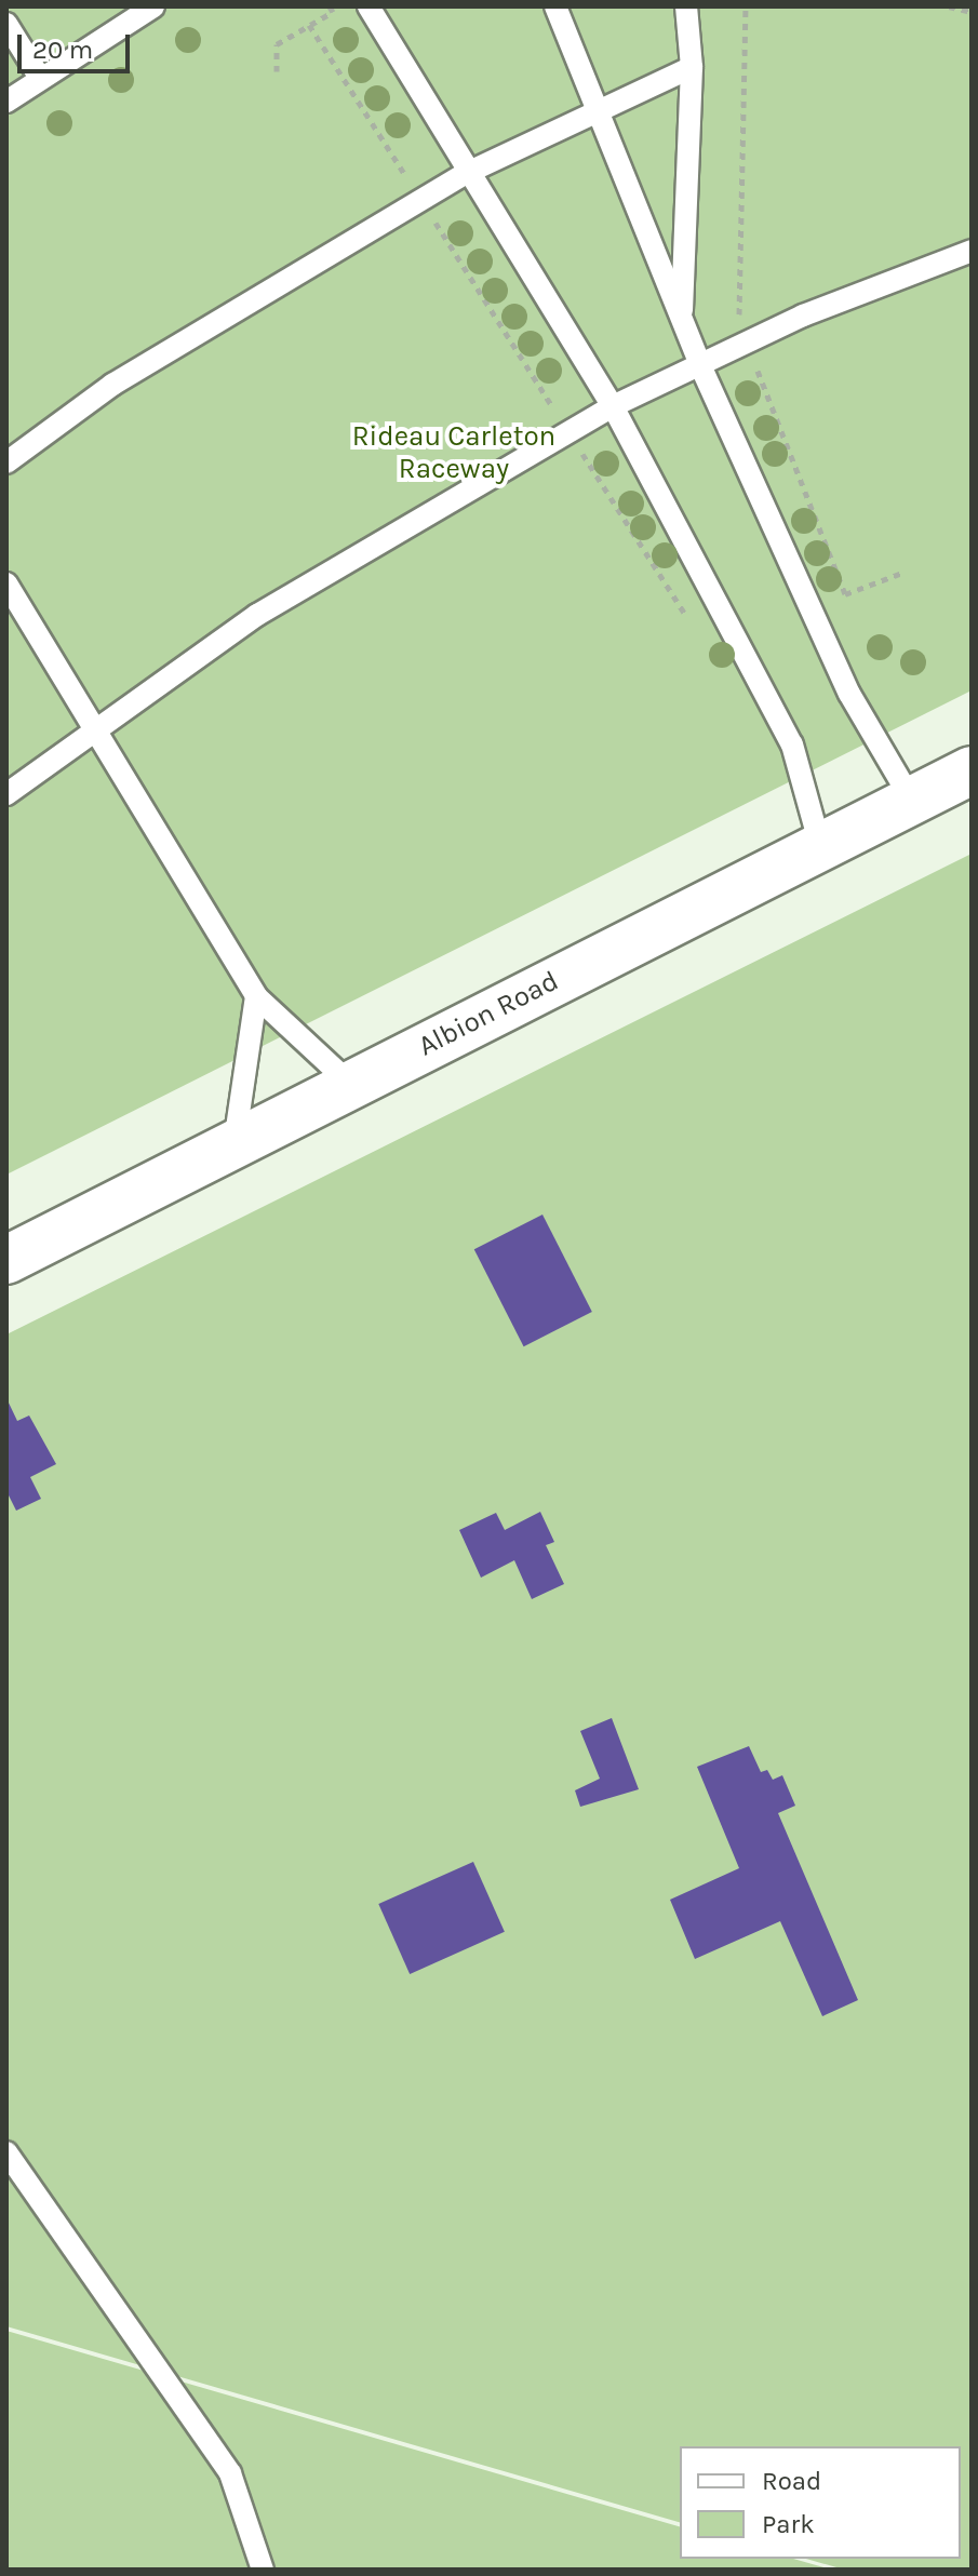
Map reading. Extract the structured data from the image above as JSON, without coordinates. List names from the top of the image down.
{
  "streets": {
    "main road": ["Albion Road"]
  },
  "parks": ["Rideau Carleton Raceway"],
  "legend": ["Road", "Park"],
  "scale_bar": "20 m"
}
